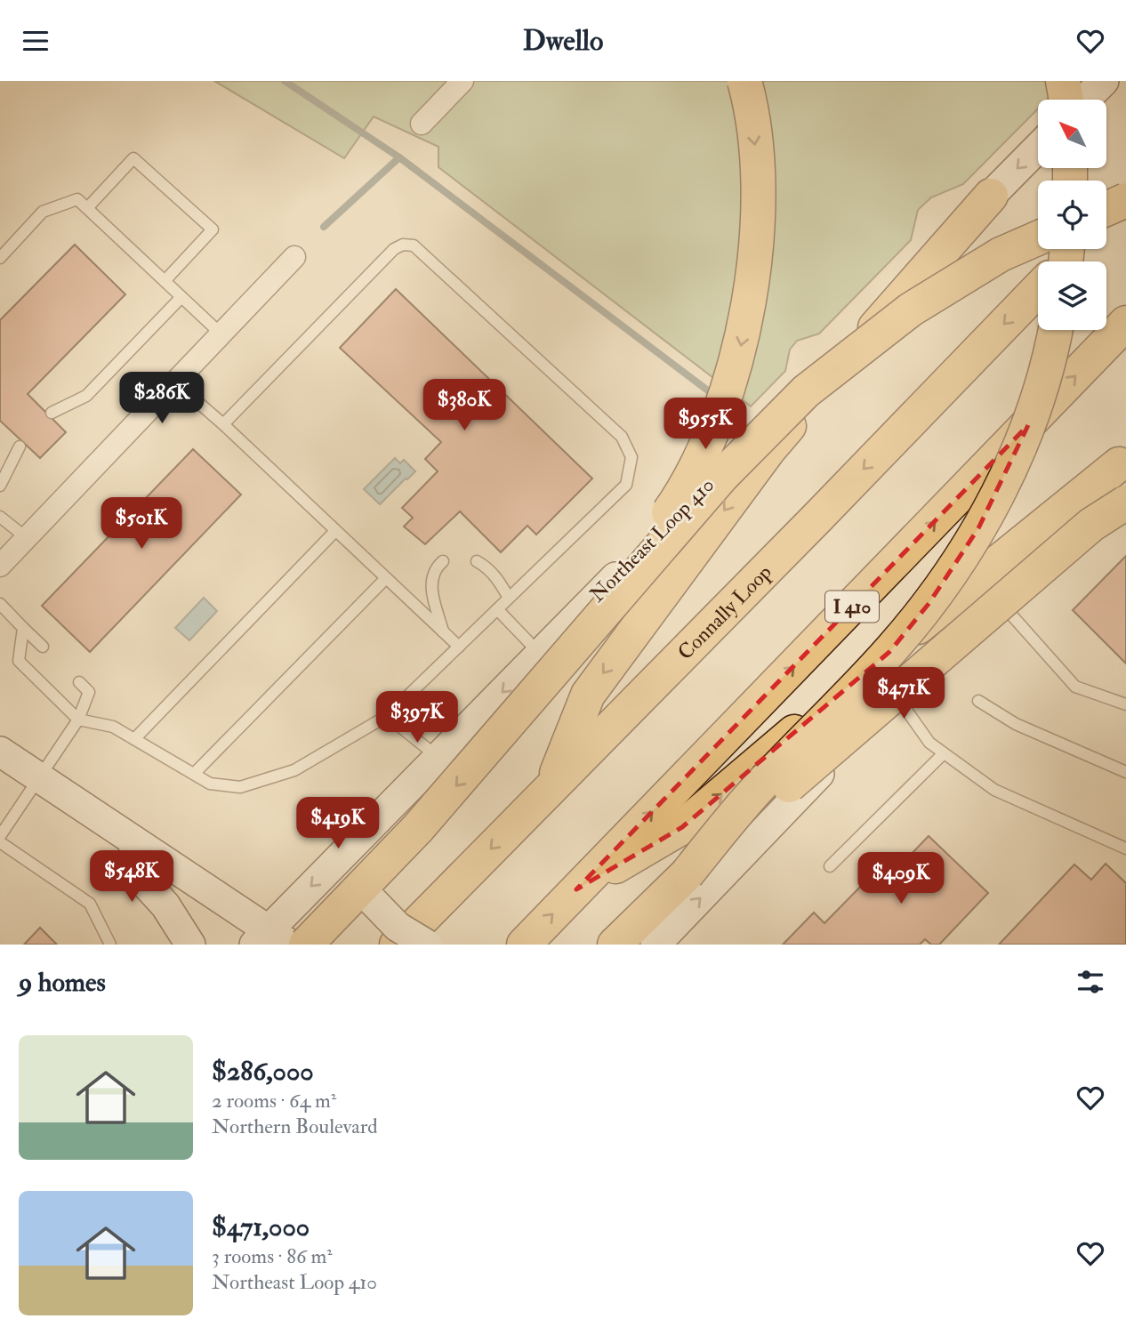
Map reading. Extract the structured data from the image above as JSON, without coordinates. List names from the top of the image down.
{
  "streets": {
    "highway": ["I 410", "Connally Loop"],
    "main road": ["Northeast Loop 410"]
  },
  "one_way": ["Northeast Loop 410"],
  "north": "top left",
  "page": {
    "header": "Dwello",
    "price": [
      "$286K",
      "$380K",
      "$955K",
      "$501K",
      "$471K",
      "$397K",
      "$419K",
      "$548K",
      "$409K"
    ],
    "heading": "9 homes",
    "list": [
      {
        "name": "$286,000",
        "note": "2 rooms · 64 m² · Northern Boulevard"
      },
      {
        "name": "$471,000",
        "note": "3 rooms · 86 m² · Northeast Loop 410"
      }
    ]
  }
}
